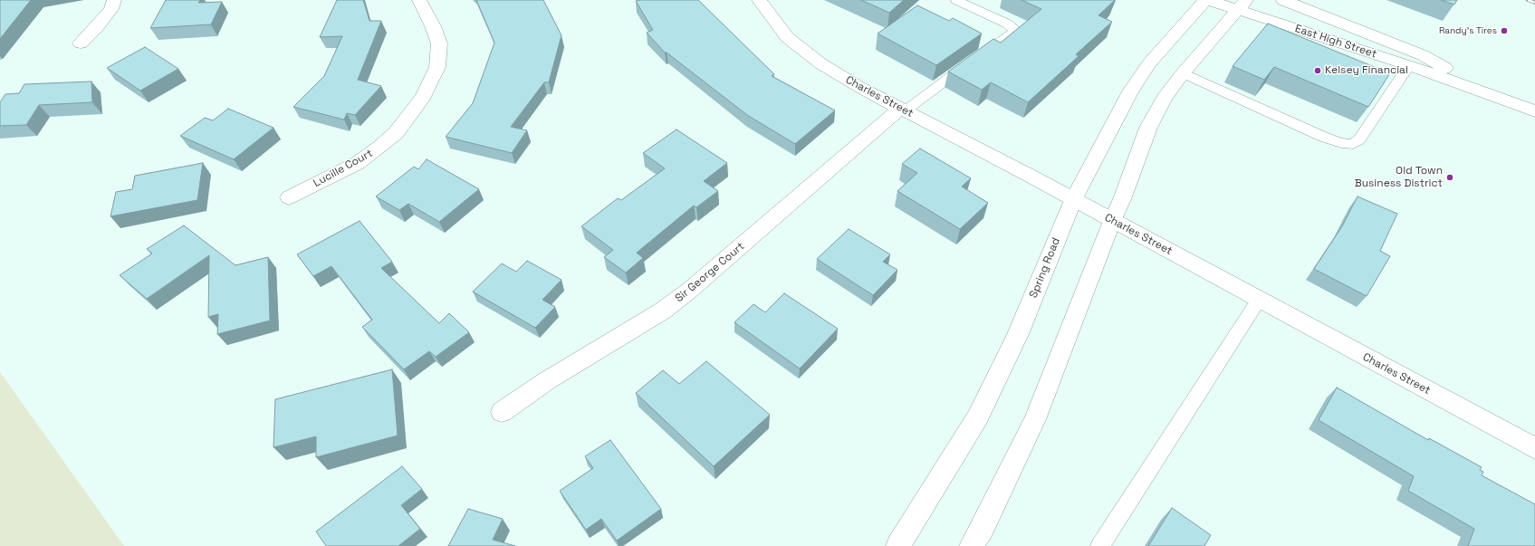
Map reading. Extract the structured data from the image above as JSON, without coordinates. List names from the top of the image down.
{
  "streets": {
    "street": [
      "East High Street",
      "Charles Street",
      "Lucille Court",
      "Spring Road",
      "Sir George Court"
    ]
  },
  "crossings": [
    ["Charles Street", "Spring Road"],
    ["Charles Street", "Sir George Court"]
  ],
  "places": ["Randy's Tires", "Kelsey Financial", "Old Town Business District"]
}
